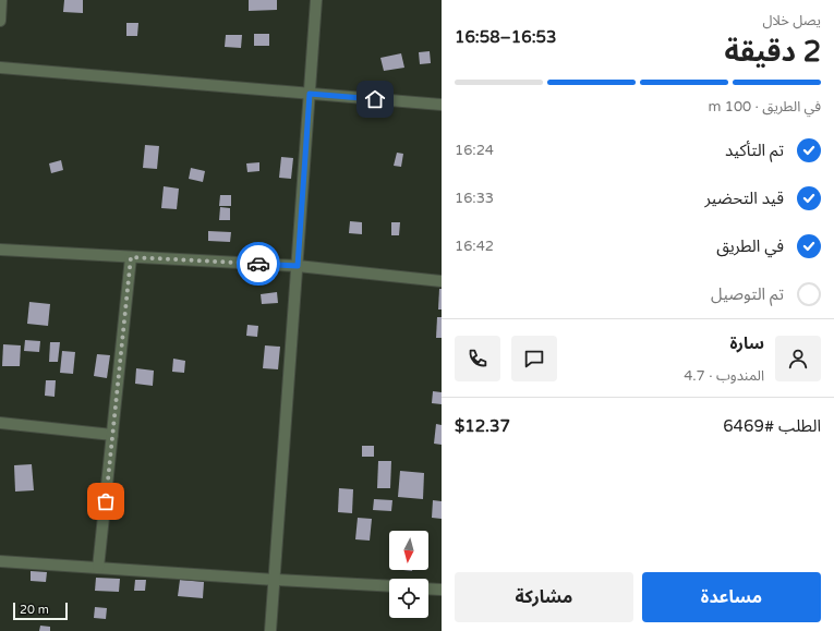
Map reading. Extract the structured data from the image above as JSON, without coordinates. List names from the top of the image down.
{
  "scale_bar": "20 m",
  "north": "bottom",
  "page": {
    "heading": ["2 دقيقة", "يصل خلال", "16:53–16:58"],
    "panel": [
      "سارة",
      "المندوب · 4.7",
      "الطلب #6469",
      "$12.37"
    ],
    "bar": "في الطريق · 100 m",
    "list": [
      ["تم التأكيد", "16:24"],
      ["قيد التحضير", "16:33"],
      ["في الطريق", "16:42"],
      "تم التوصيل"
    ],
    "buttons": ["مساعدة", "مشاركة"],
    "scale": "20 m"
  }
}
